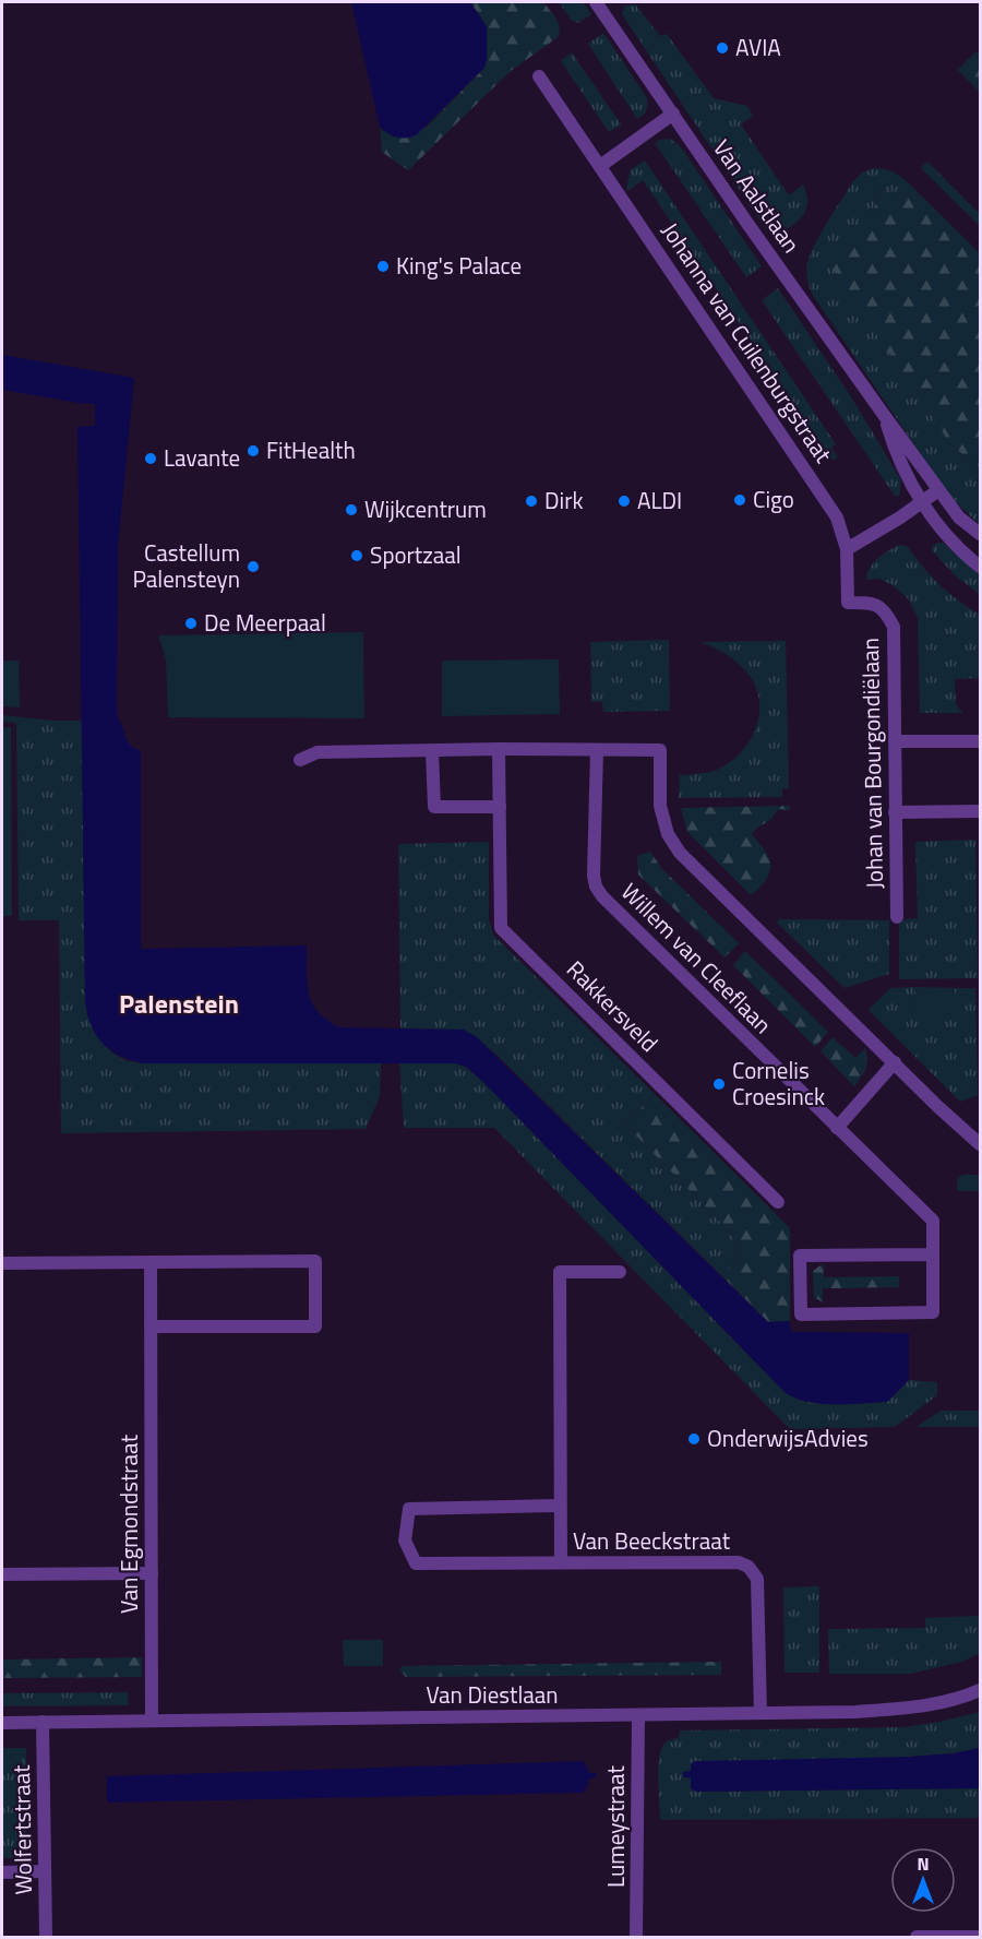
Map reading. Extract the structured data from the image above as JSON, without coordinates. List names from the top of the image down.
{
  "streets": {
    "street": [
      "Van Aalstlaan",
      "Johanna van Cuilenburgstraat",
      "Johan van Bourgondiëlaan",
      "Willem van Cleeflaan",
      "Rakkersveld",
      "Van Egmondstraat",
      "Van Beeckstraat",
      "Van Diestlaan",
      "Lumeystraat",
      "Wolfertstraat"
    ]
  },
  "crossings": [
    ["Johanna van Cuilenburgstraat", "Johan van Bourgondiëlaan"],
    ["Van Egmondstraat", "Van Diestlaan"],
    ["Van Beeckstraat", "Van Diestlaan"],
    ["Van Diestlaan", "Lumeystraat"],
    ["Van Diestlaan", "Wolfertstraat"]
  ],
  "districts": ["Palenstein"],
  "places": [
    "AVIA",
    "King's Palace",
    "FitHealth",
    "Lavante",
    "Cigo",
    "Dirk",
    "ALDI",
    "Wijkcentrum",
    "Sportzaal",
    "Castellum Palensteyn",
    "De Meerpaal",
    "Cornelis Croesinck",
    "OnderwijsAdvies"
  ],
  "north": "top"
}
